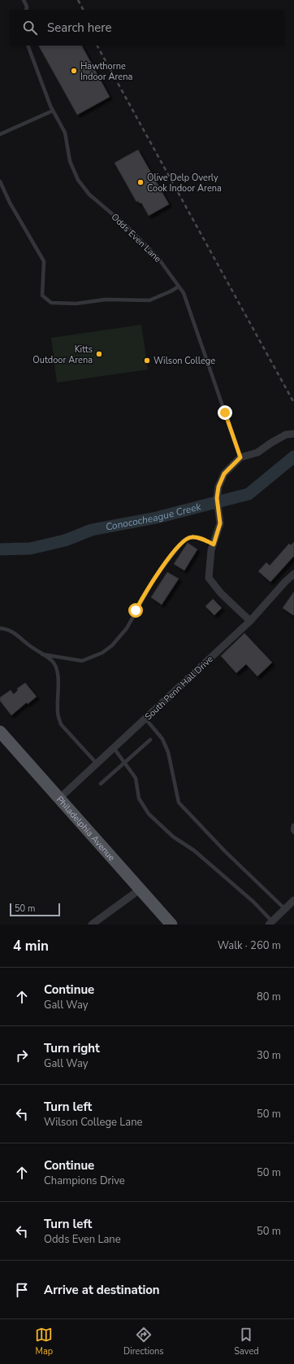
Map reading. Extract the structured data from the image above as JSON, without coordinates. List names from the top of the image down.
{
  "streets": {
    "main road": ["Philadelphia Avenue"],
    "street": ["South Penn Hall Drive"],
    "lane": ["Odds Even Lane"]
  },
  "crossings": [
    ["South Penn Hall Drive", "Philadelphia Avenue"]
  ],
  "water": ["Conococheague Creek"],
  "places": [
    "Hawthorne Indoor Arena",
    "Olive Delp Overly Cook Indoor Arena",
    "Kitts Outdoor Arena",
    "Wilson College"
  ],
  "scale_bar": "50 m",
  "page": {
    "search": "Search here",
    "scale": "50 m",
    "heading": ["4 min", "Walk · 260 m"],
    "list": [
      ["Continue", "Gall Way", "80 m"],
      ["Turn right", "Gall Way", "30 m"],
      ["Turn left", "Wilson College Lane", "50 m"],
      ["Continue", "Champions Drive", "50 m"],
      ["Turn left", "Odds Even Lane", "50 m"],
      "Arrive at destination"
    ],
    "nav": ["Map", "Directions", "Saved"]
  }
}
